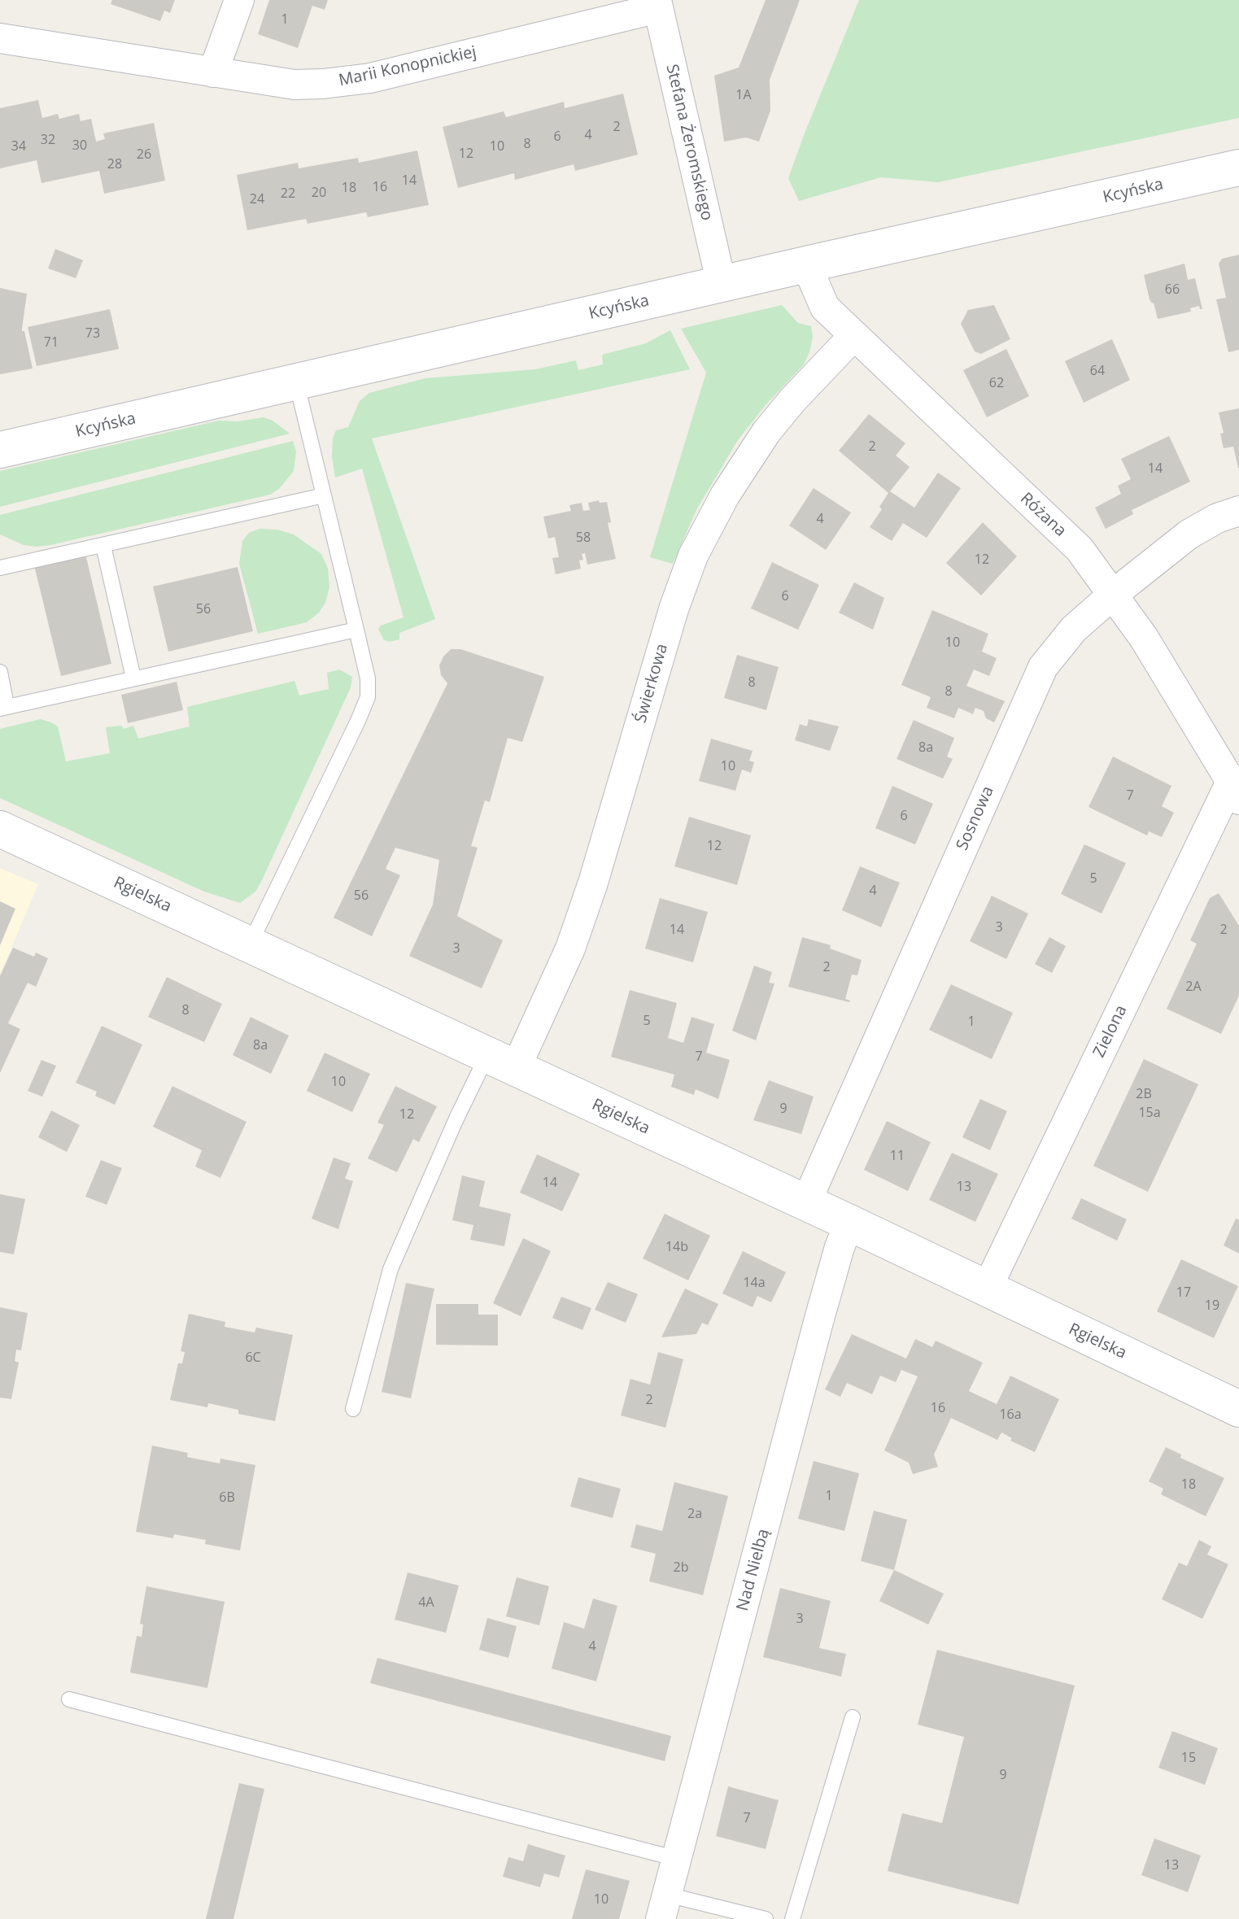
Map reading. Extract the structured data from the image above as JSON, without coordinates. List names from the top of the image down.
{
  "streets": {
    "street": [
      "Marii Konopnickiej",
      "Stefana Żeromskiego",
      "Kcyńska",
      "Różana",
      "Świerkowa",
      "Sosnowa",
      "Rgielska",
      "Zielona",
      "Nad Nielbą"
    ]
  },
  "crossings": [
    ["Marii Konopnickiej", "Stefana Żeromskiego"],
    ["Stefana Żeromskiego", "Kcyńska"],
    ["Kcyńska", "Różana"],
    ["Różana", "Świerkowa"],
    ["Różana", "Sosnowa"],
    ["Różana", "Zielona"],
    ["Świerkowa", "Rgielska"],
    ["Sosnowa", "Rgielska"],
    ["Rgielska", "Zielona"],
    ["Rgielska", "Nad Nielbą"]
  ],
  "house_numbers": [
    "1",
    "1A",
    "2",
    "4",
    "6",
    "32",
    "8",
    "30",
    "34",
    "10",
    "12",
    "26",
    "28",
    "14",
    "16",
    "18",
    "20",
    "22",
    "24",
    "66",
    "73",
    "71",
    "64",
    "62",
    "2",
    "14",
    "4",
    "58",
    "12",
    "6",
    "56",
    "10",
    "8",
    "8",
    "8a",
    "10",
    "7",
    "6",
    "12",
    "5",
    "4",
    "56",
    "3",
    "14",
    "2",
    "3",
    "2",
    "2A",
    "8",
    "5",
    "1",
    "8a",
    "7",
    "10",
    "2B",
    "9",
    "15a",
    "12",
    "11",
    "14",
    "13",
    "14b",
    "14a",
    "17",
    "19",
    "6C",
    "2",
    "16",
    "16a",
    "18",
    "1",
    "6B",
    "2a",
    "2b",
    "4A",
    "3",
    "4",
    "15",
    "9",
    "7",
    "13",
    "10"
  ]
}
